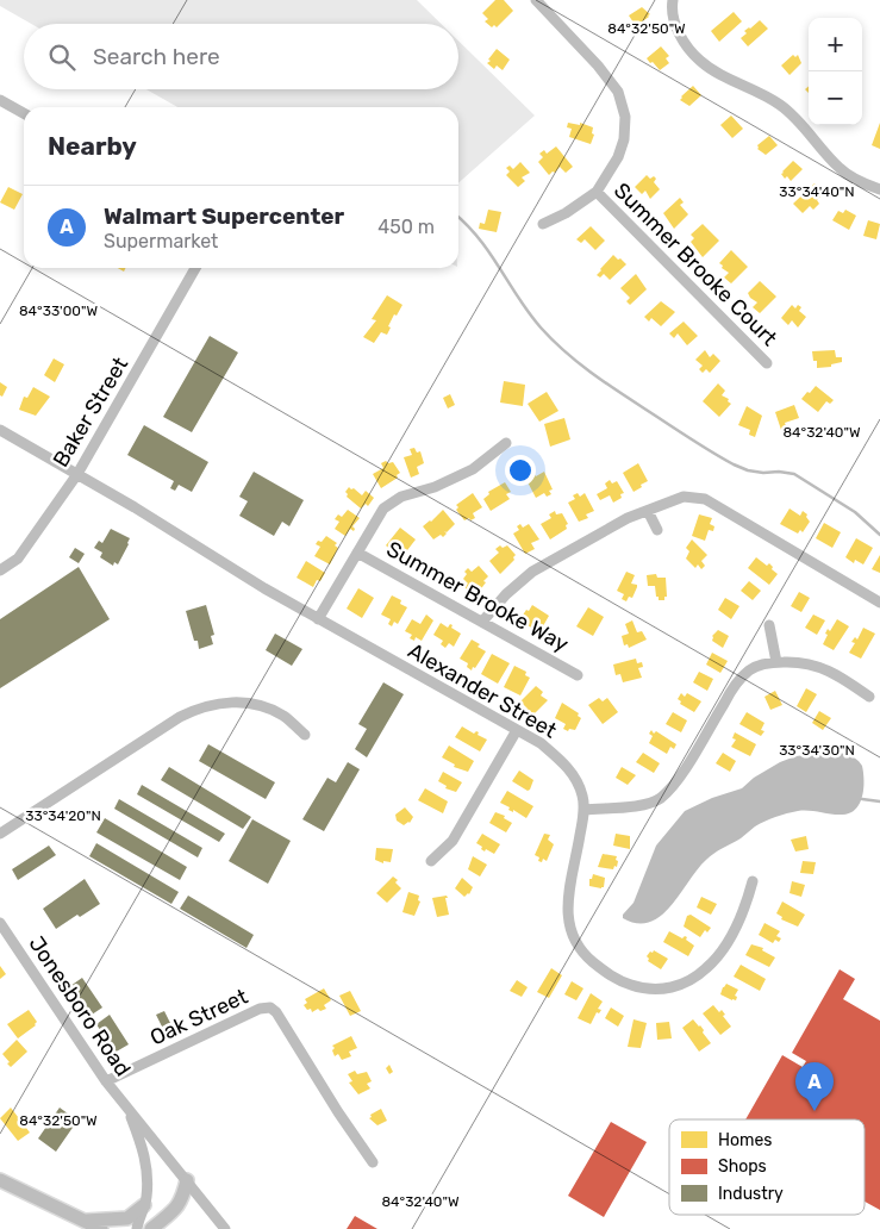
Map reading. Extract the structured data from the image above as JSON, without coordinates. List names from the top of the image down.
{
  "streets": {
    "street": [
      "Summer Brooke Court",
      "Baker Street",
      "Summer Brooke Way",
      "Alexander Street",
      "Jonesboro Road",
      "Oak Street"
    ]
  },
  "crossings": [
    ["Baker Street", "Alexander Street"],
    ["Jonesboro Road", "Oak Street"]
  ],
  "legend": ["Homes", "Shops", "Industry"],
  "page": {
    "map_buttons": ["+", "−"],
    "search": "Search here",
    "heading": "Nearby",
    "list": [
      {
        "mark": "A",
        "name": "Walmart Supercenter",
        "note": "Supermarket",
        "value": "450 m"
      }
    ],
    "pins": "A"
  },
  "coordinates": [
    "84°32'50\"W",
    "33°34'40\"N",
    "84°33'00\"W",
    "84°32'40\"W",
    "33°34'30\"N",
    "33°34'20\"N"
  ]
}
